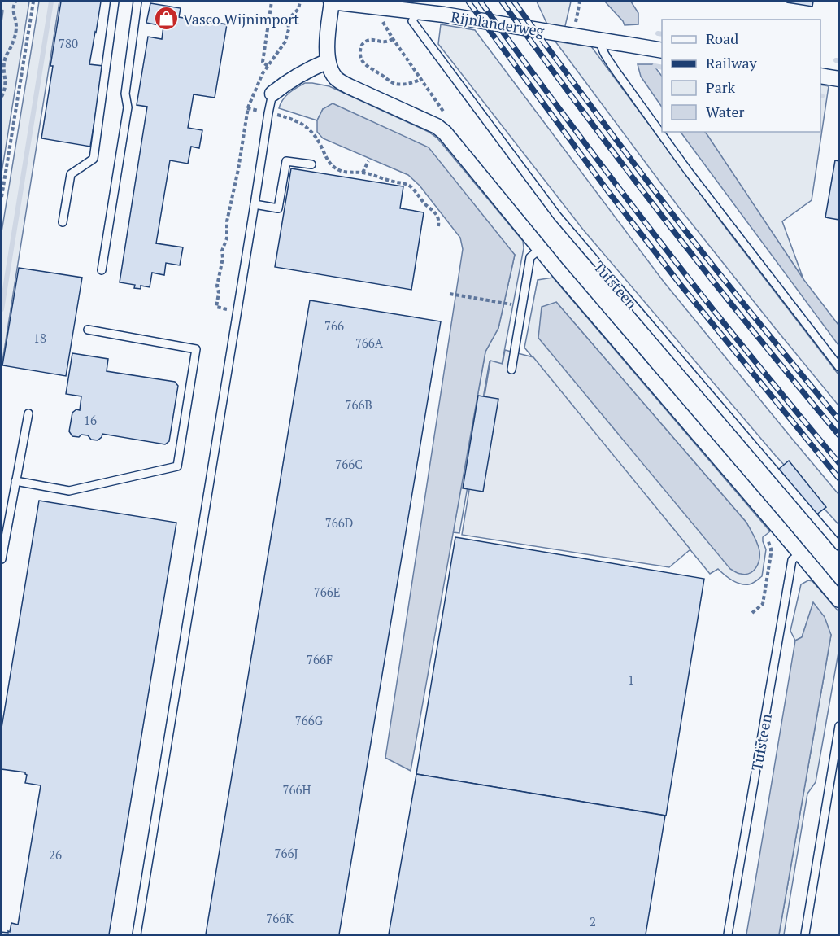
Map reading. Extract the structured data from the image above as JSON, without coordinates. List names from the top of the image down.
{
  "streets": {
    "street": ["Rijnlanderweg"],
    "lane": ["Tufsteen"]
  },
  "crossings": [
    ["Rijnlanderweg", "Tufsteen"]
  ],
  "places": {
    "shop": ["Vasco Wijnimport"]
  },
  "house_numbers": [
    "780",
    "766",
    "18",
    "766A",
    "766B",
    "16",
    "766C",
    "766D",
    "766E",
    "766F",
    "1",
    "766G",
    "766H",
    "766J",
    "26",
    "766K",
    "2"
  ],
  "legend": [
    "Road",
    "Railway",
    "Park",
    "Water"
  ]
}
